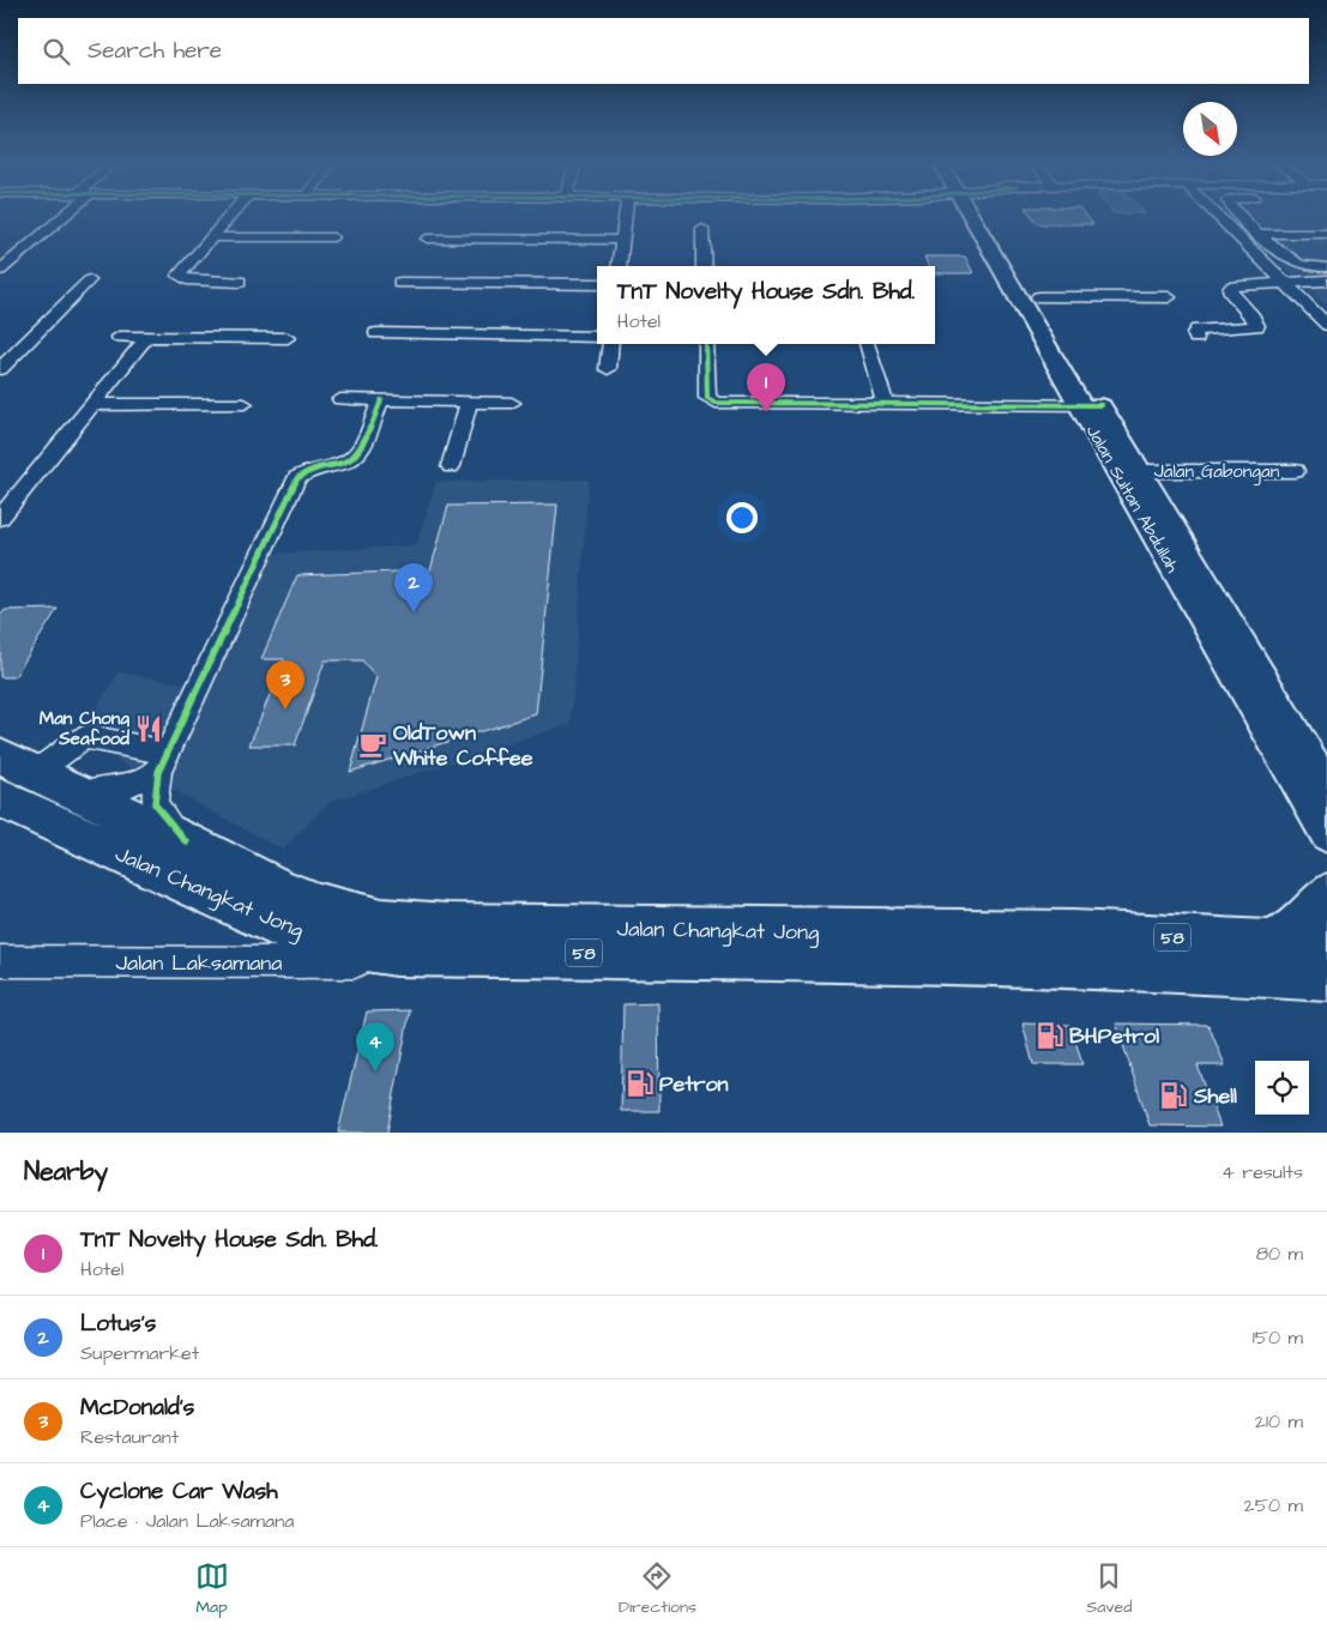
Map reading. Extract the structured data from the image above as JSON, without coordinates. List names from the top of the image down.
{
  "streets": {
    "highway": ["Jalan Changkat Jong", "58"],
    "main road": ["Jalan Sultan Abdullah"],
    "street": ["Jalan Gabongan", "Jalan Laksamana"]
  },
  "crossings": [
    ["Jalan Gabongan", "Jalan Sultan Abdullah"],
    ["Jalan Changkat Jong", "Jalan Laksamana"]
  ],
  "places": {
    "restaurant": ["Man Chong Seafood"],
    "cafe": ["OldTown White Coffee"],
    "fuel station": ["BHPetrol", "Petron", "Shell"]
  },
  "north": "bottom right",
  "page": {
    "search": "Search here",
    "popup": ["TnT Novelty House Sdn. Bhd.", "Hotel"],
    "pins": [
      "1",
      "2",
      "3",
      "4"
    ],
    "heading": ["Nearby", "4 results"],
    "list": [
      {
        "mark": "1",
        "name": "TnT Novelty House Sdn. Bhd.",
        "note": "Hotel",
        "value": "80 m"
      },
      {
        "mark": "2",
        "name": "Lotus's",
        "note": "Supermarket",
        "value": "150 m"
      },
      {
        "mark": "3",
        "name": "McDonald's",
        "note": "Restaurant",
        "value": "210 m"
      },
      {
        "mark": "4",
        "name": "Cyclone Car Wash",
        "note": "Place · Jalan Laksamana",
        "value": "250 m"
      }
    ],
    "nav": ["Map", "Directions", "Saved"]
  }
}
